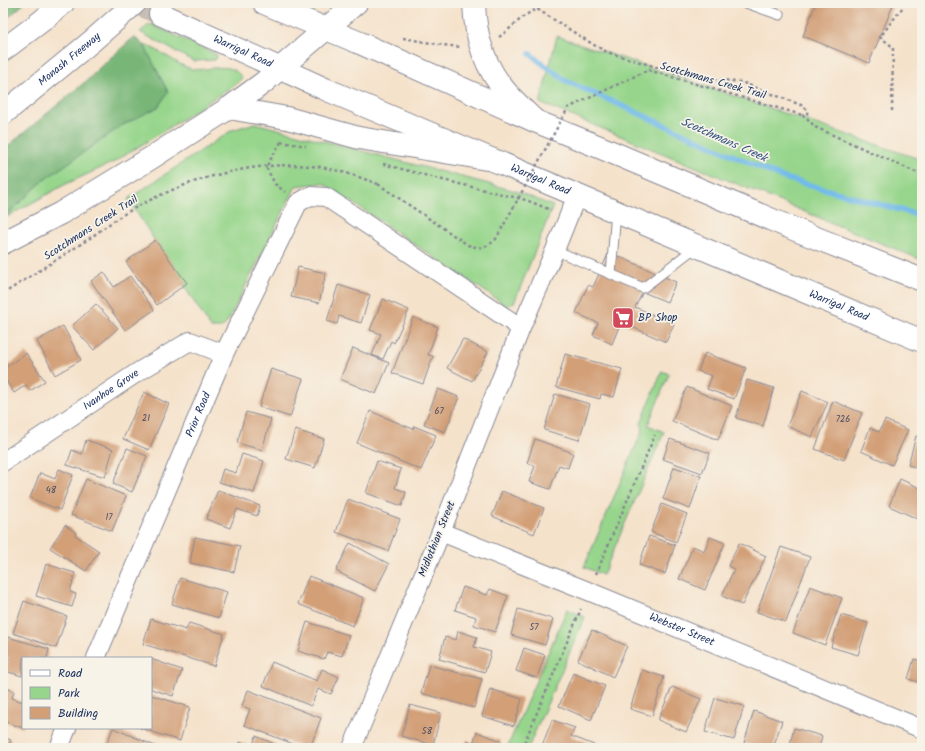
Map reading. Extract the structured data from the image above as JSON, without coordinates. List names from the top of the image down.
{
  "streets": {
    "highway": ["Warrigal Road", "Monash Freeway"],
    "street": [
      "Ivanhoe Grove",
      "Prior Road",
      "Midlothian Street",
      "Webster Street"
    ],
    "path": ["Scotchmans Creek Trail"]
  },
  "crossings": [
    ["Warrigal Road", "Midlothian Street"],
    ["Ivanhoe Grove", "Prior Road"],
    ["Midlothian Street", "Webster Street"]
  ],
  "water": ["Scotchmans Creek"],
  "places": {
    "supermarket": ["BP Shop"]
  },
  "house_numbers": [
    "67",
    "21",
    "726",
    "48",
    "17",
    "57",
    "58"
  ],
  "legend": ["Road", "Park", "Building"]
}
